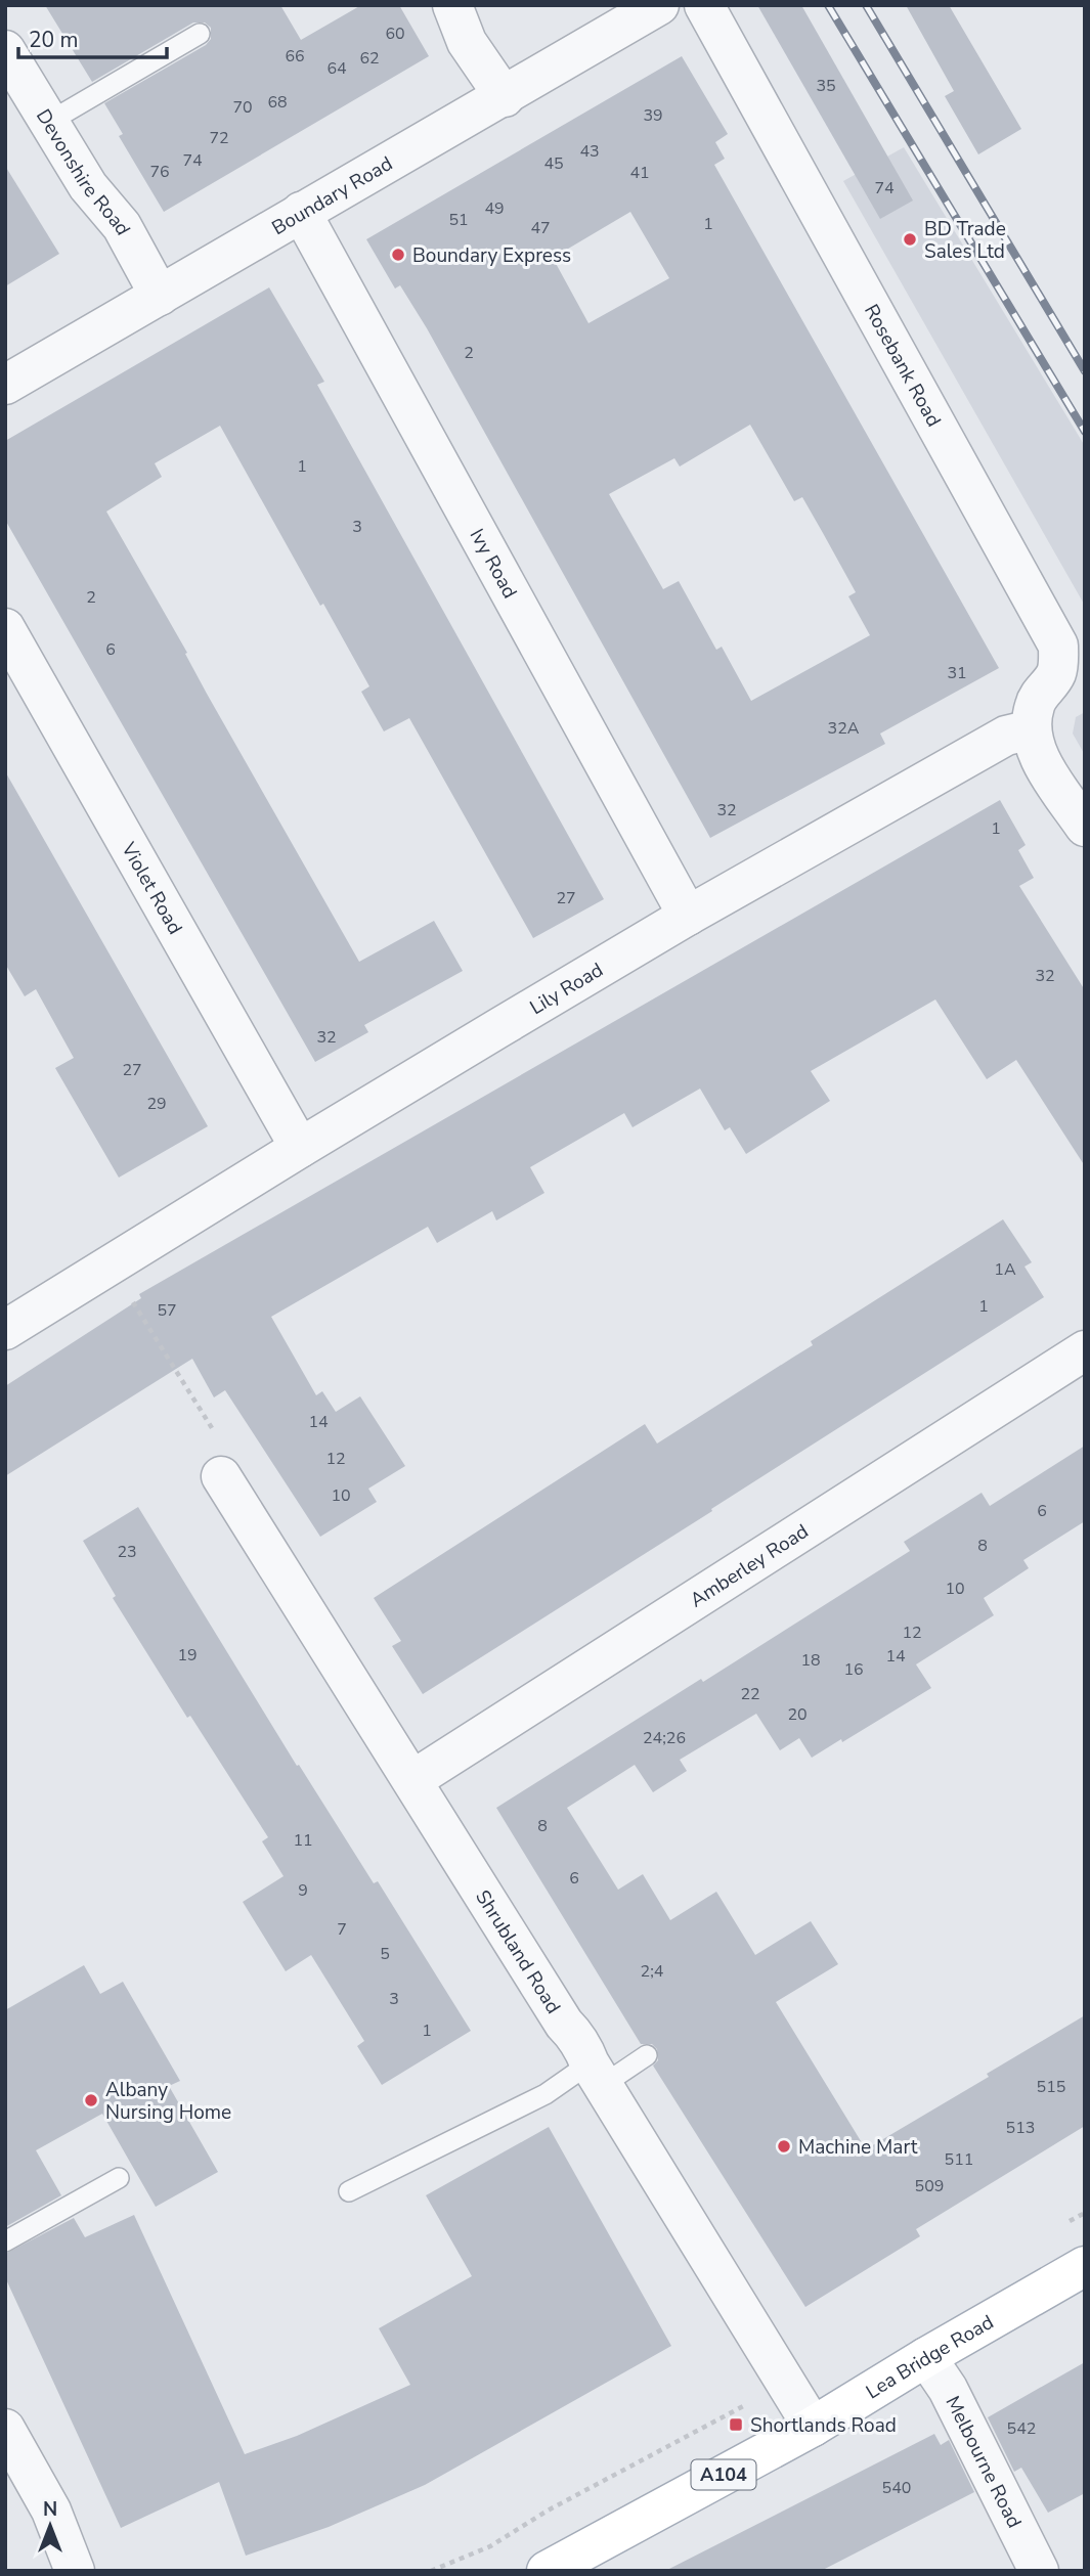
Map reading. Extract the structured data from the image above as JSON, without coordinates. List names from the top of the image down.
{
  "streets": {
    "main road": ["Lea Bridge Road", "A104"],
    "street": [
      "Devonshire Road",
      "Boundary Road",
      "Rosebank Road",
      "Ivy Road",
      "Violet Road",
      "Lily Road",
      "Amberley Road",
      "Shrubland Road",
      "Melbourne Road"
    ]
  },
  "crossings": [
    ["Devonshire Road", "Boundary Road"],
    ["Boundary Road", "Ivy Road"],
    ["Rosebank Road", "Lily Road"],
    ["Ivy Road", "Lily Road"],
    ["Violet Road", "Lily Road"],
    ["Amberley Road", "Shrubland Road"],
    ["Shrubland Road", "Lea Bridge Road"],
    ["Lea Bridge Road", "Melbourne Road"]
  ],
  "places": {
    "other": [
      "BD Trade Sales Ltd",
      "Boundary Express",
      "Albany Nursing Home",
      "Machine Mart"
    ],
    "transit": ["Shortlands Road"]
  },
  "house_numbers": [
    "60",
    "66",
    "62",
    "64",
    "35",
    "68",
    "70",
    "39",
    "72",
    "43",
    "74",
    "45",
    "76",
    "41",
    "74",
    "49",
    "51",
    "1",
    "47",
    "2",
    "1",
    "3",
    "2",
    "6",
    "31",
    "32A",
    "32",
    "1",
    "27",
    "32",
    "32",
    "27",
    "29",
    "1A",
    "1",
    "57",
    "14",
    "12",
    "10",
    "6",
    "8",
    "23",
    "10",
    "12",
    "19",
    "14",
    "18",
    "16",
    "22",
    "20",
    "24;26",
    "8",
    "11",
    "6",
    "9",
    "7",
    "5",
    "2;4",
    "3",
    "1",
    "515",
    "513",
    "511",
    "509",
    "542",
    "540"
  ],
  "scale_bar": "20 m",
  "north": "top"
}
